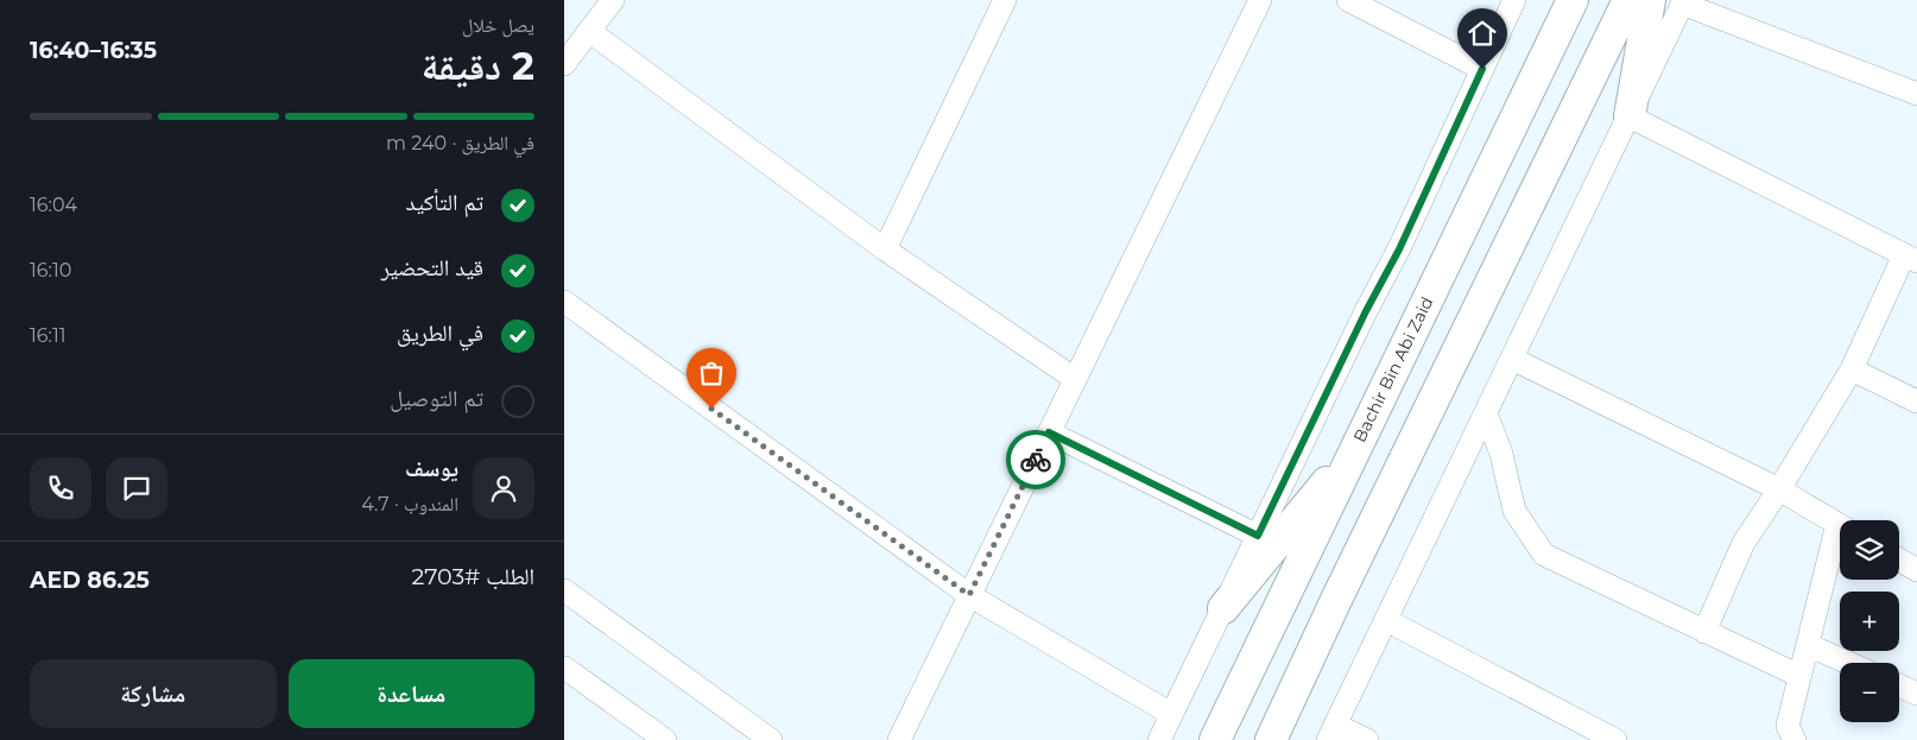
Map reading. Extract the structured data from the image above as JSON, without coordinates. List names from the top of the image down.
{
  "streets": {
    "main road": ["Bachir Bin Abi Zaid"]
  },
  "page": {
    "heading": ["2 دقيقة", "يصل خلال", "16:35–16:40"],
    "panel": [
      "يوسف",
      "المندوب · 4.7",
      "الطلب #2703",
      "AED 86.25"
    ],
    "bar": "في الطريق · 240 m",
    "list": [
      ["تم التأكيد", "16:04"],
      ["قيد التحضير", "16:10"],
      ["في الطريق", "16:11"],
      "تم التوصيل"
    ],
    "map_buttons": ["+", "−"],
    "buttons": ["مساعدة", "مشاركة"]
  }
}
